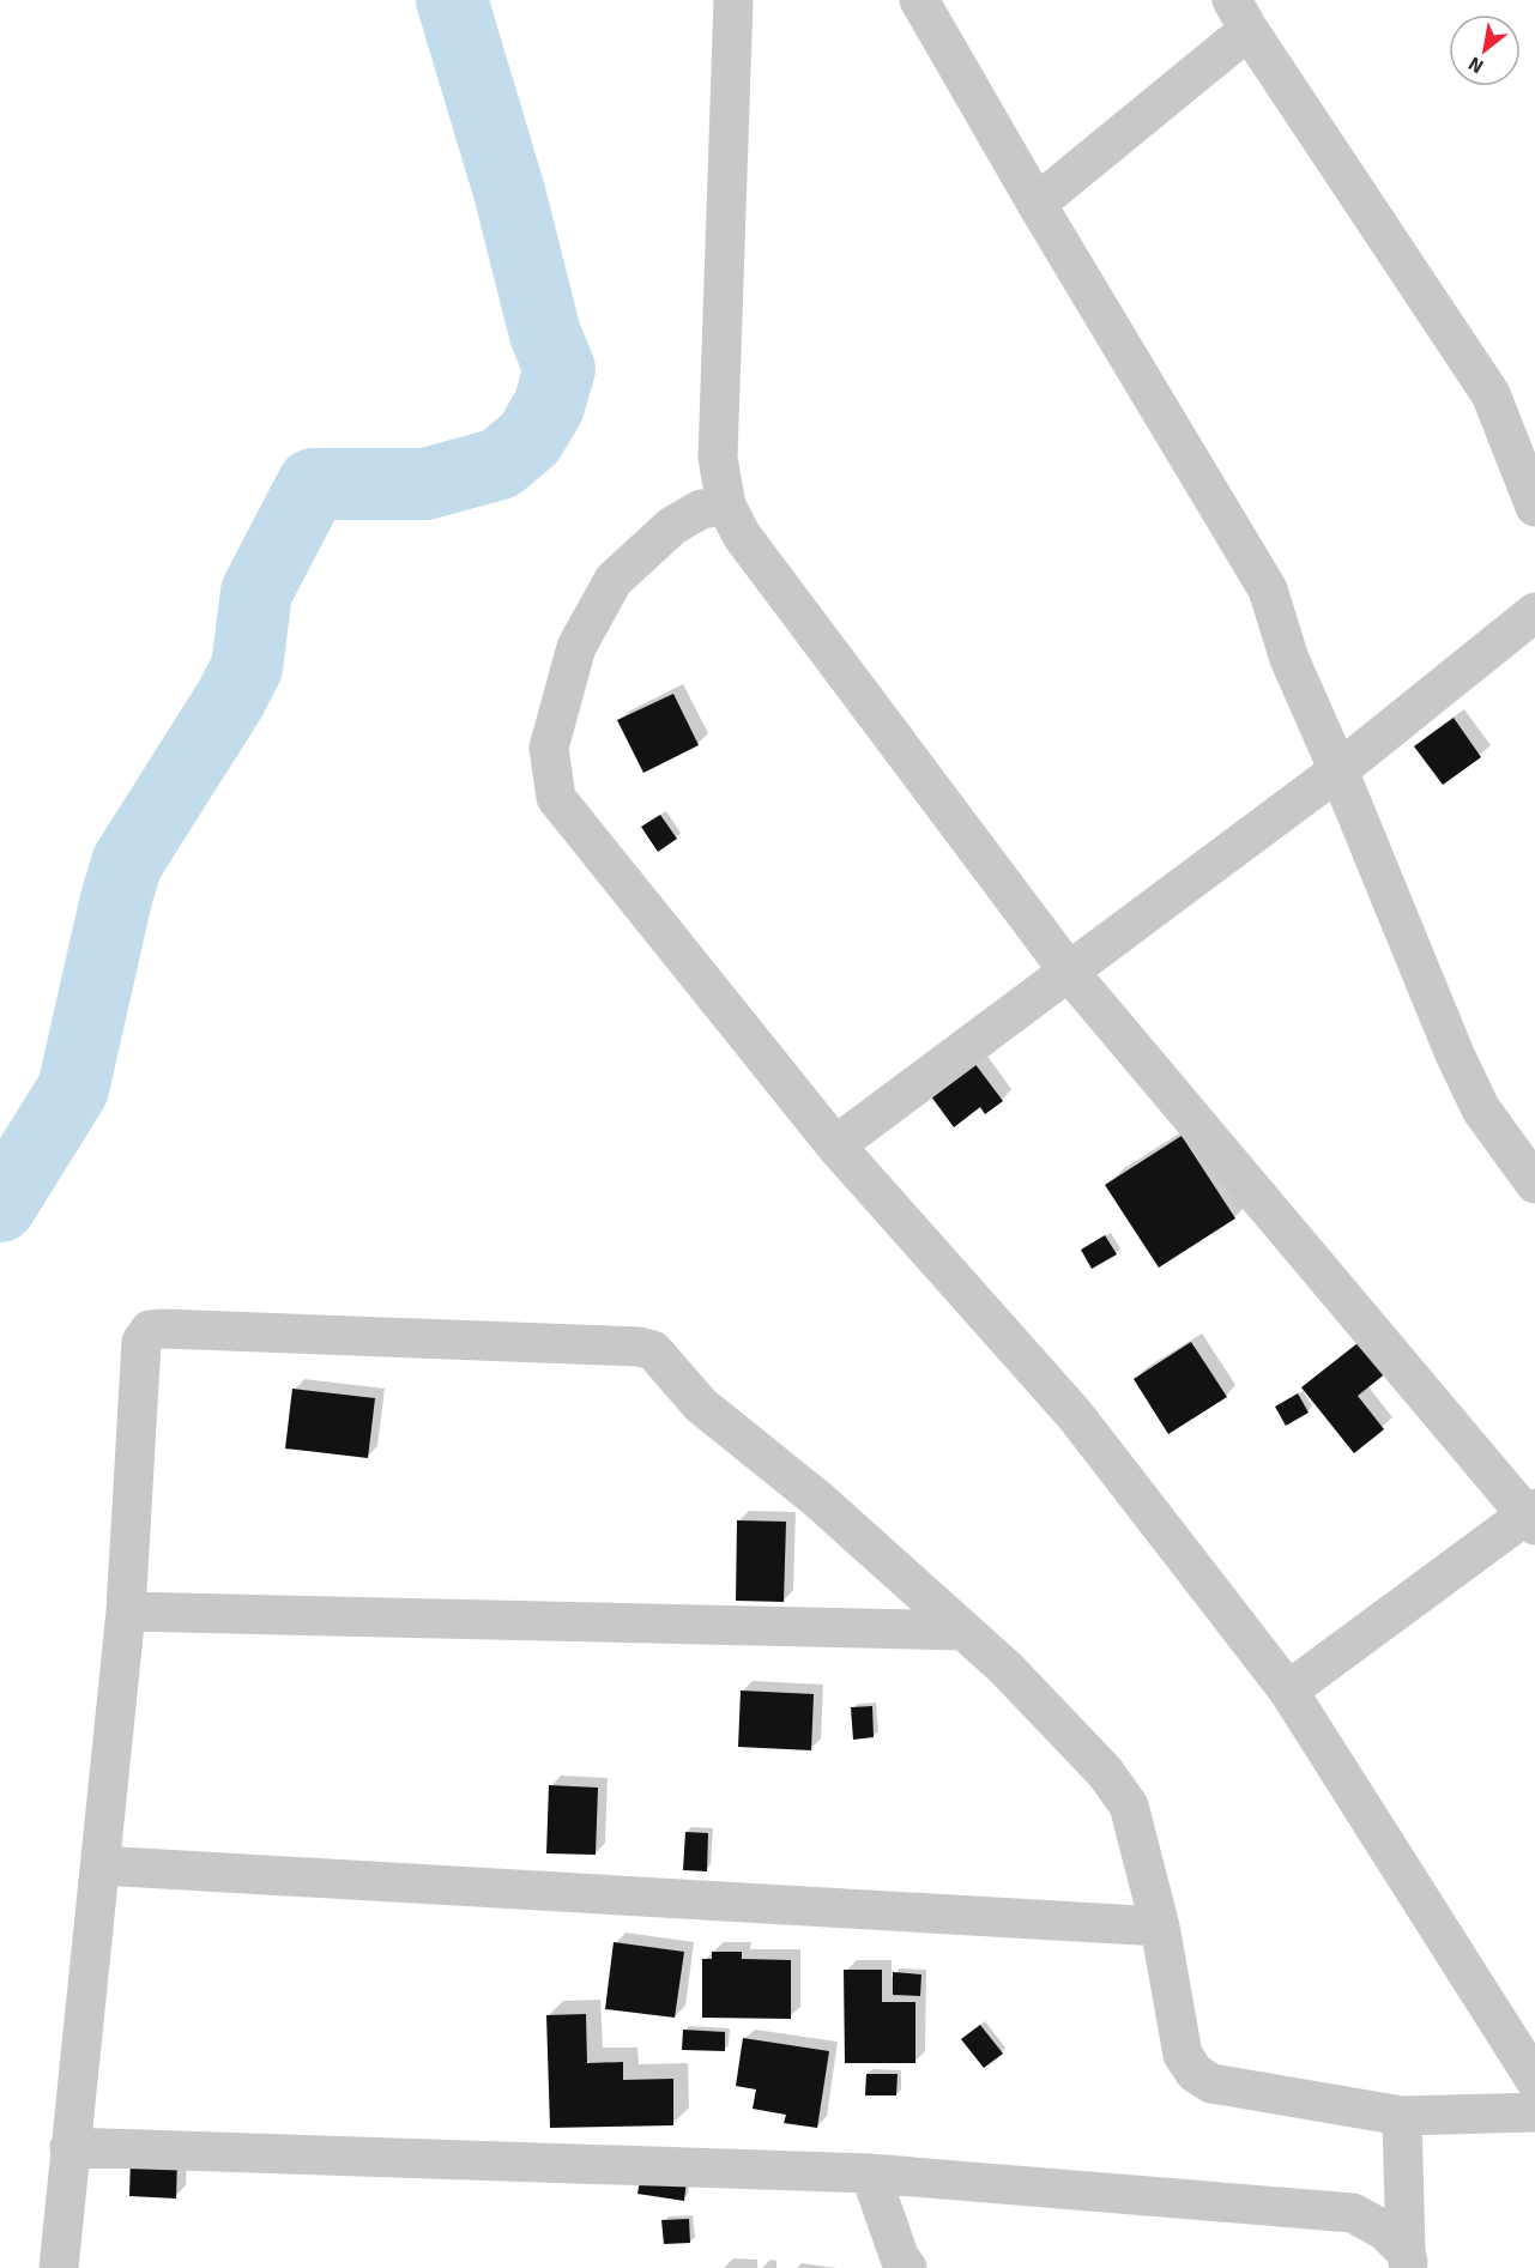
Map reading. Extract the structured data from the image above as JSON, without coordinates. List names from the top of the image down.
{
  "north": "bottom left"
}
